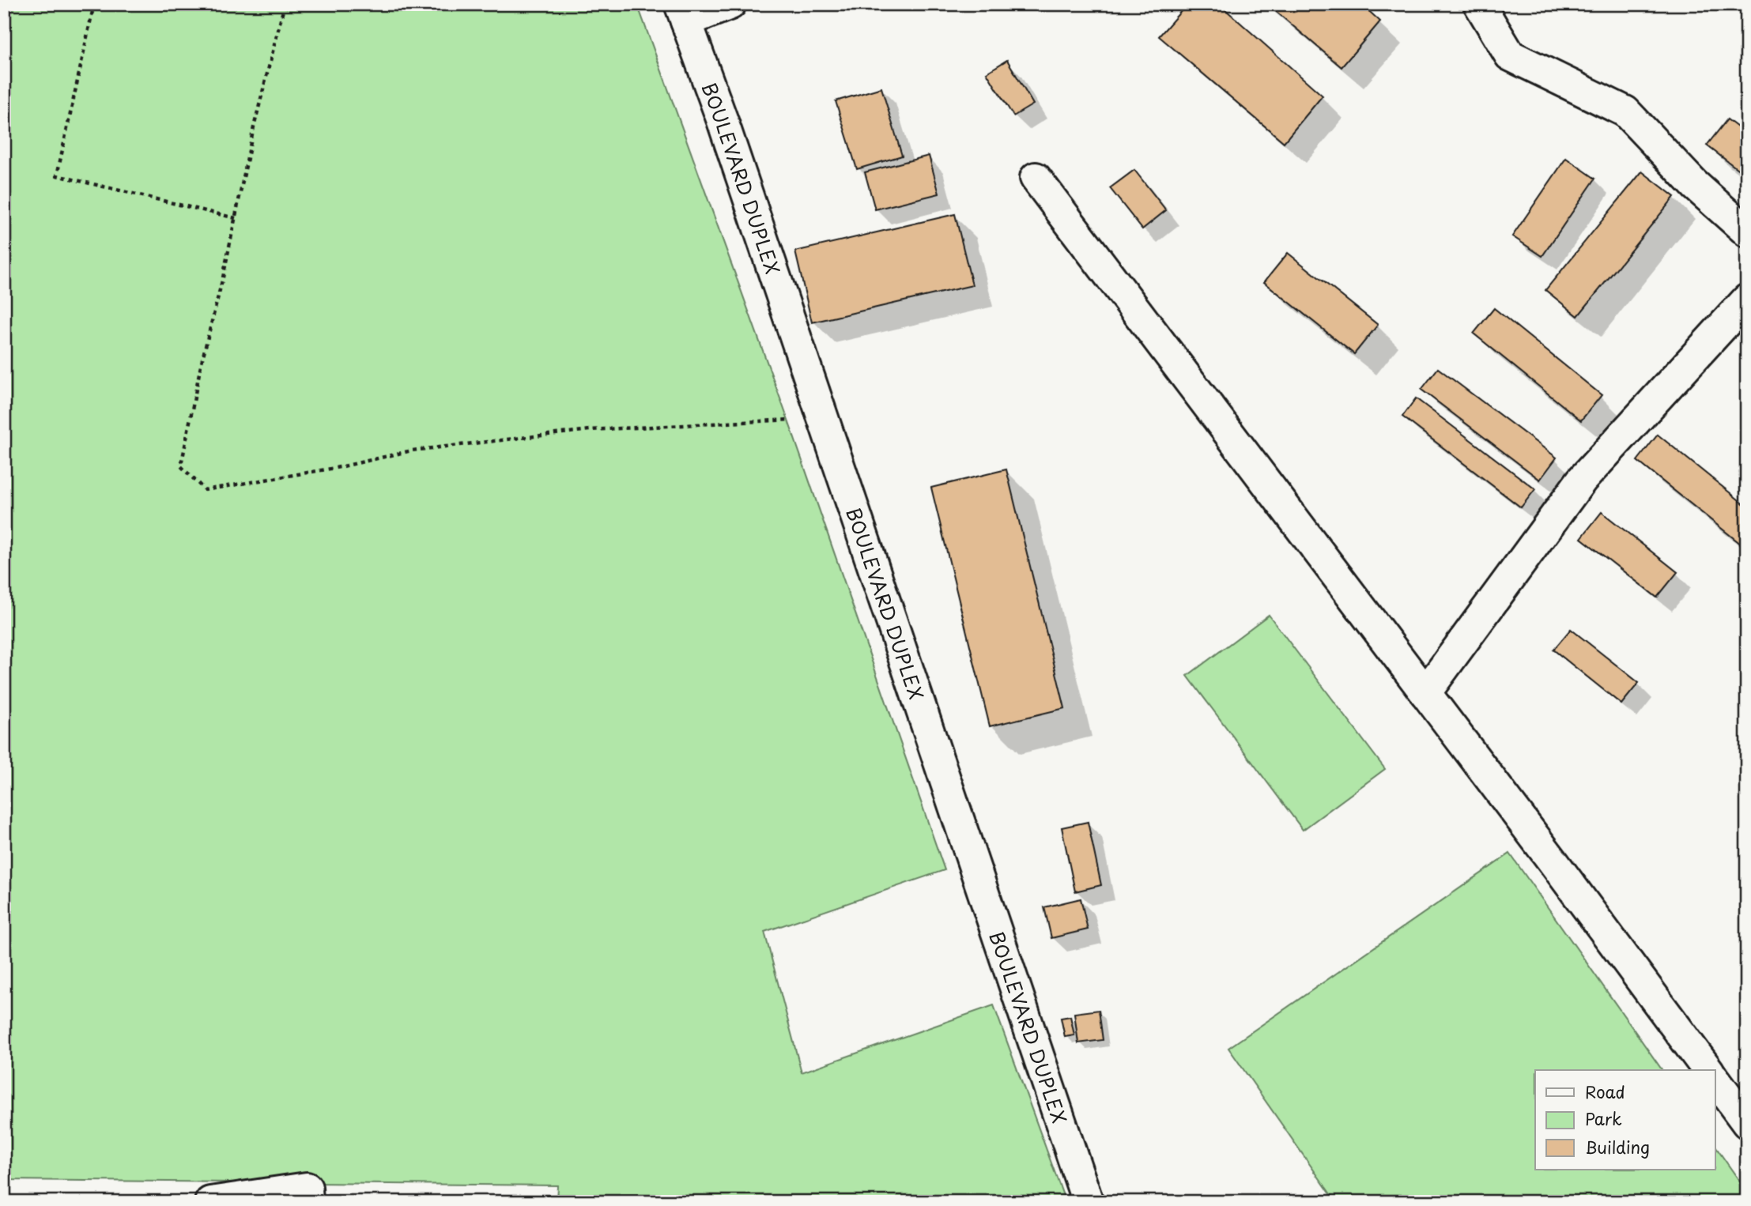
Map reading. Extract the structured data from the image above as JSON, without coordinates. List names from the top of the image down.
{
  "streets": {
    "street": ["BOULEVARD DUPLEX"]
  },
  "legend": ["Road", "Park", "Building"]
}
